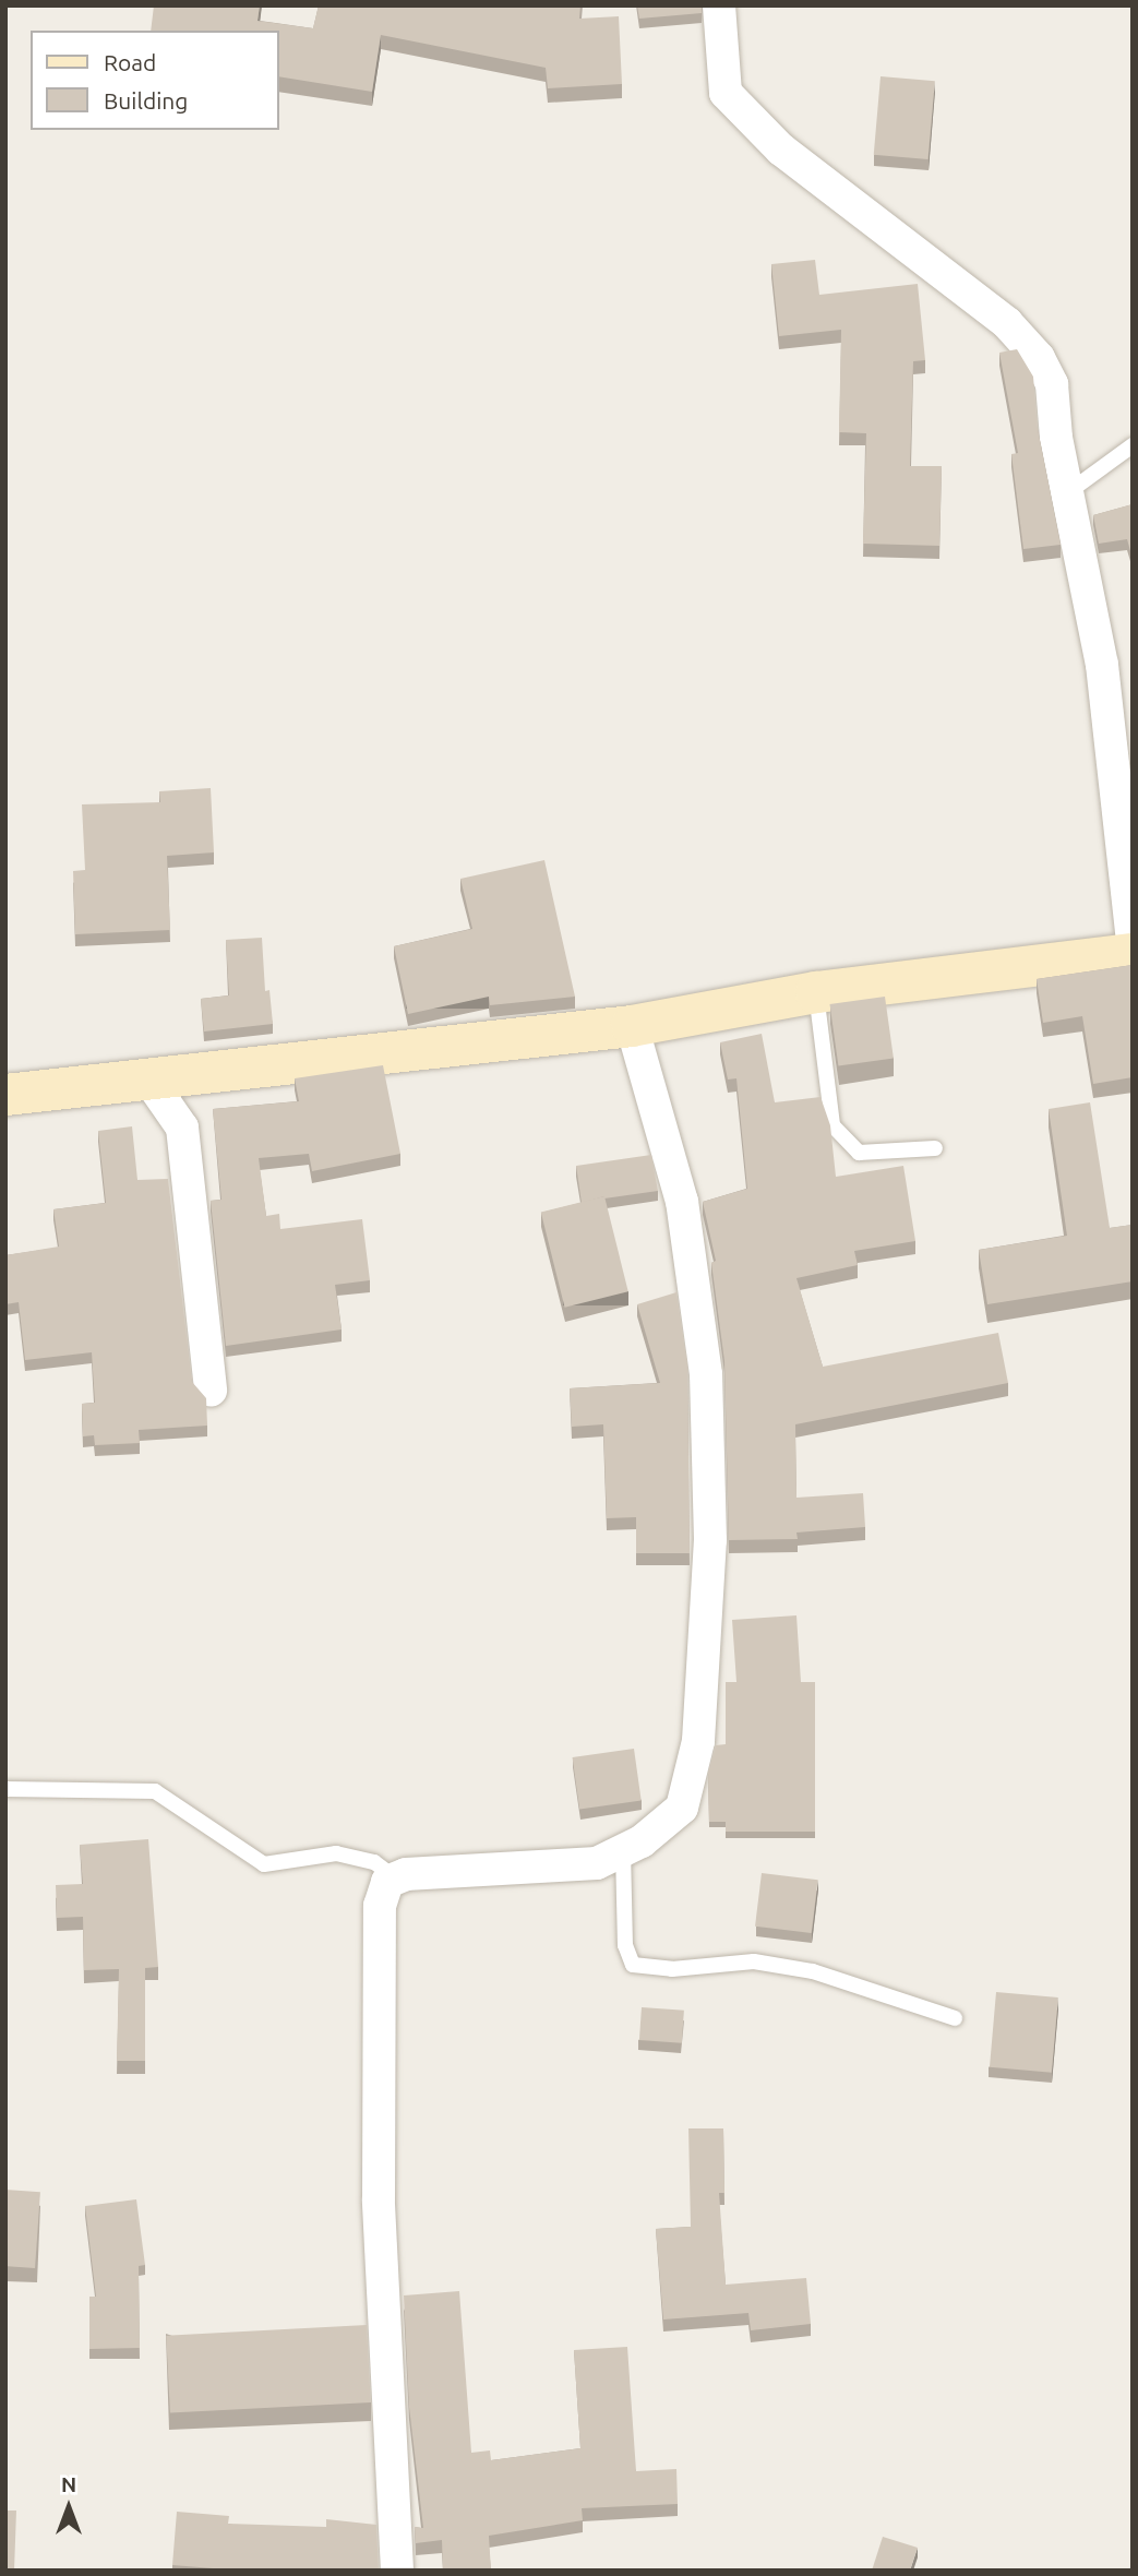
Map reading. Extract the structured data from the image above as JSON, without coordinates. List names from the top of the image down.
{
  "legend": ["Road", "Building"],
  "north": "top"
}
